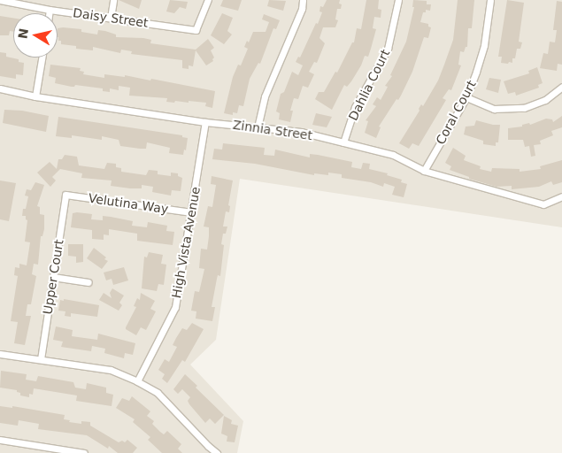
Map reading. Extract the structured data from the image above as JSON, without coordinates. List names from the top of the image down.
{
  "streets": {
    "street": [
      "Daisy Street",
      "Dahlia Court",
      "Coral Court",
      "Zinnia Street",
      "Velutina Way",
      "High Vista Avenue",
      "Upper Court"
    ]
  },
  "crossings": [
    ["Dahlia Court", "Zinnia Street"],
    ["Coral Court", "Zinnia Street"],
    ["Zinnia Street", "High Vista Avenue"],
    ["Velutina Way", "High Vista Avenue"],
    ["Velutina Way", "Upper Court"]
  ],
  "north": "left"
}
